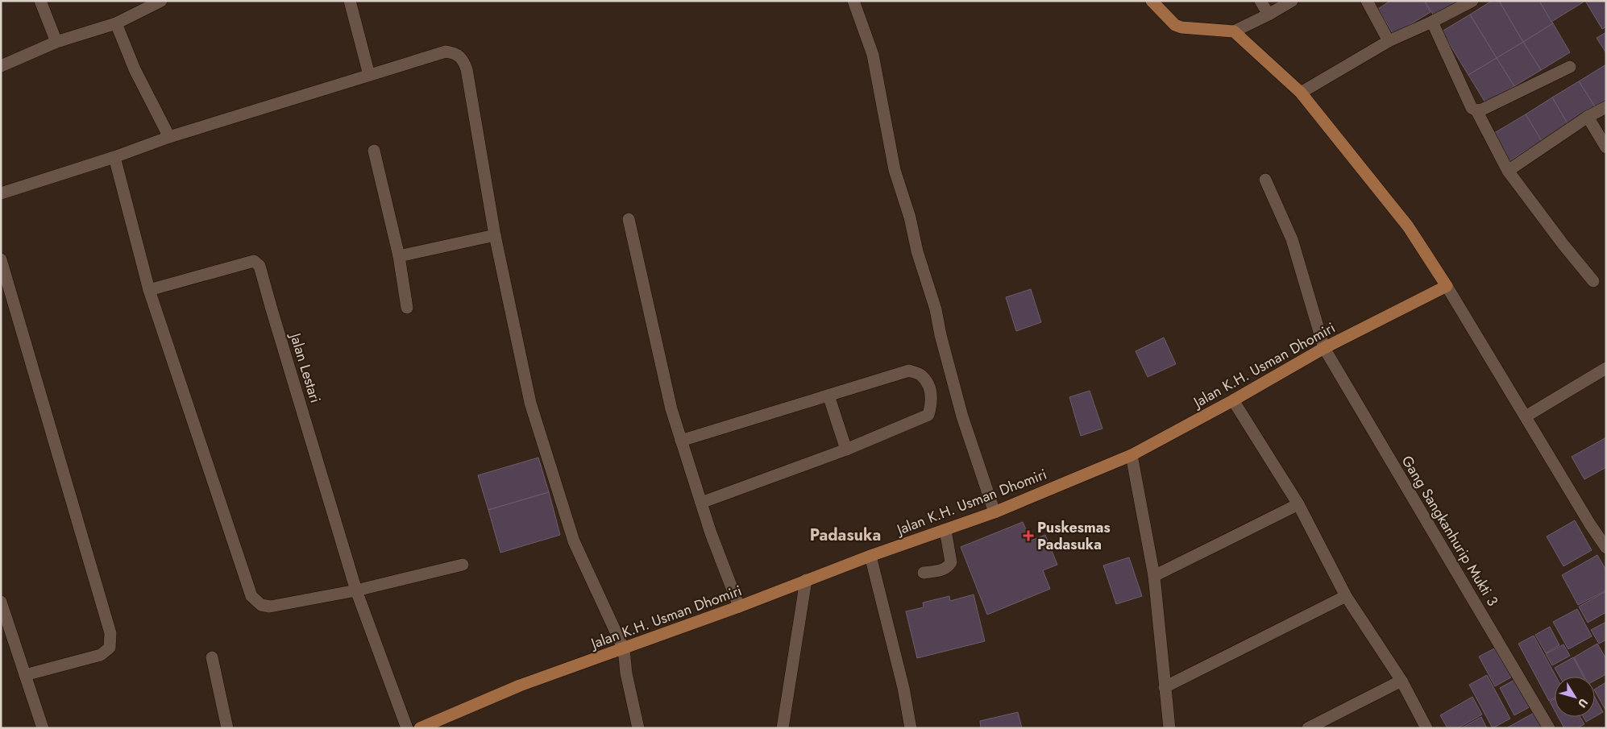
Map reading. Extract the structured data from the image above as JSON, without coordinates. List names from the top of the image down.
{
  "streets": {
    "main road": ["Jalan K.H. Usman Dhomiri"],
    "street": ["Jalan Lestari", "Gang Sangkanhurip Mukti 3"]
  },
  "crossings": [
    ["Jalan K.H. Usman Dhomiri", "Gang Sangkanhurip Mukti 3"]
  ],
  "districts": ["Padasuka"],
  "places": {
    "health": ["Puskesmas Padasuka"]
  },
  "north": "bottom right"
}
